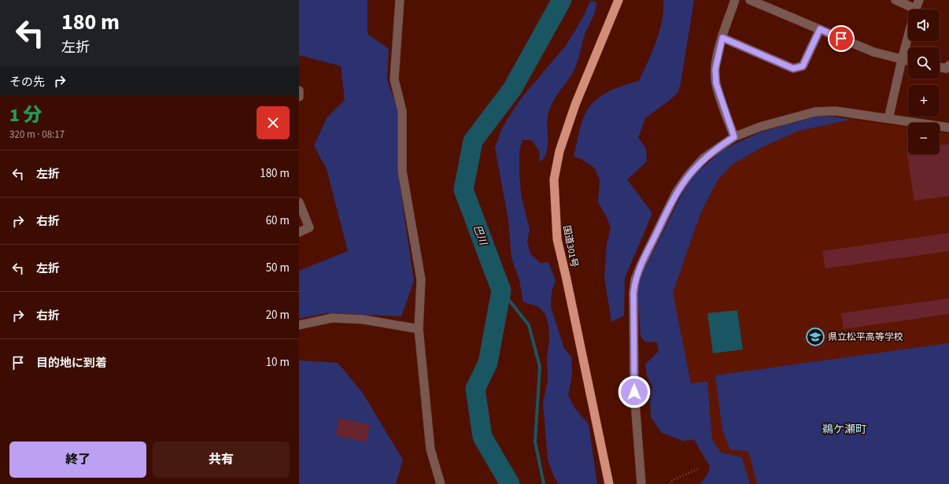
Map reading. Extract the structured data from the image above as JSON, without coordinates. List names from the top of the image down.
{
  "streets": {
    "highway": ["国道301号"]
  },
  "districts": ["鵜ケ瀬町"],
  "water": ["巴川"],
  "places": {
    "school or university": ["県立松平高等学校"]
  },
  "page": {
    "turn": ["180 m", "左折"],
    "map_buttons": ["+", "−"],
    "then": "その先",
    "heading": ["1 分", "320 m · 08:17"],
    "list": [
      {
        "name": "左折",
        "value": "180 m"
      },
      {
        "name": "右折",
        "value": "60 m"
      },
      {
        "name": "左折",
        "value": "50 m"
      },
      {
        "name": "右折",
        "value": "20 m"
      },
      {
        "name": "目的地に到着",
        "value": "10 m"
      }
    ],
    "buttons": ["終了", "共有"]
  }
}
